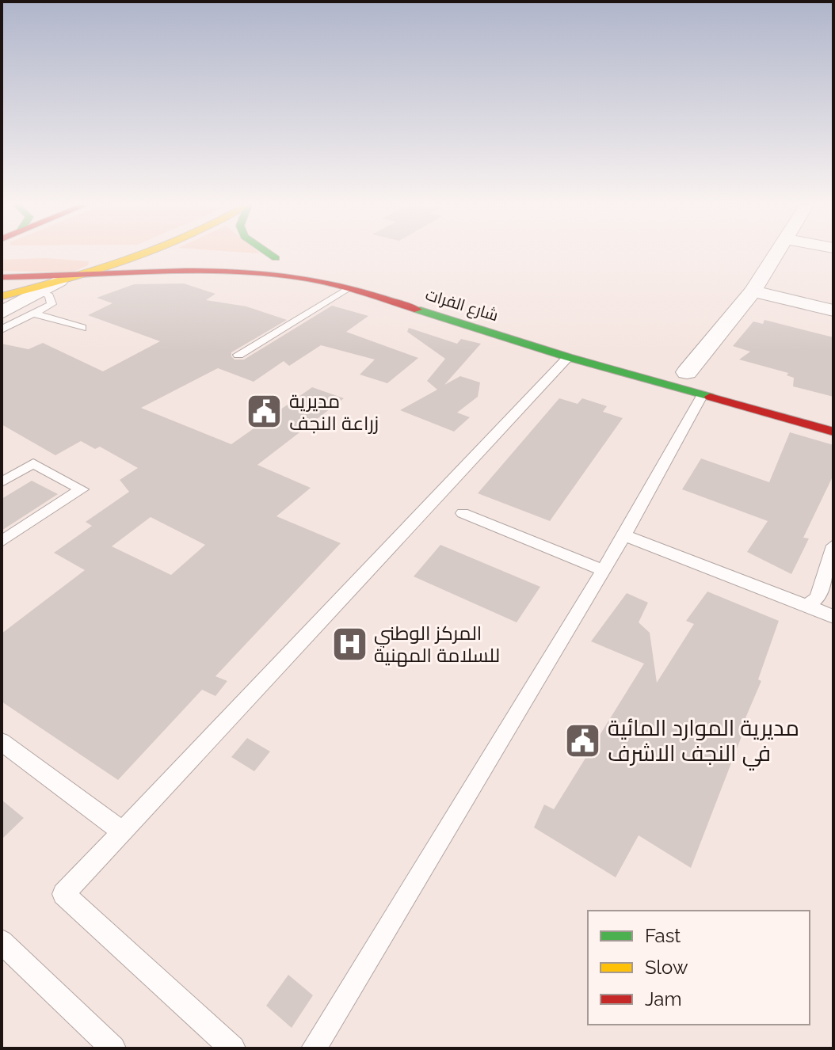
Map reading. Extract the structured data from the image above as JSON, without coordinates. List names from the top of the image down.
{
  "streets": {
    "main road": ["شارع الفرات"]
  },
  "places": {
    "public building": ["مديرية زراعة النجف", "مديرية الموارد المائية في النجف الاشرف"],
    "hospital": ["المركز الوطني للسلامة المهنية"]
  },
  "legend": ["Fast", "Slow", "Jam"]
}
